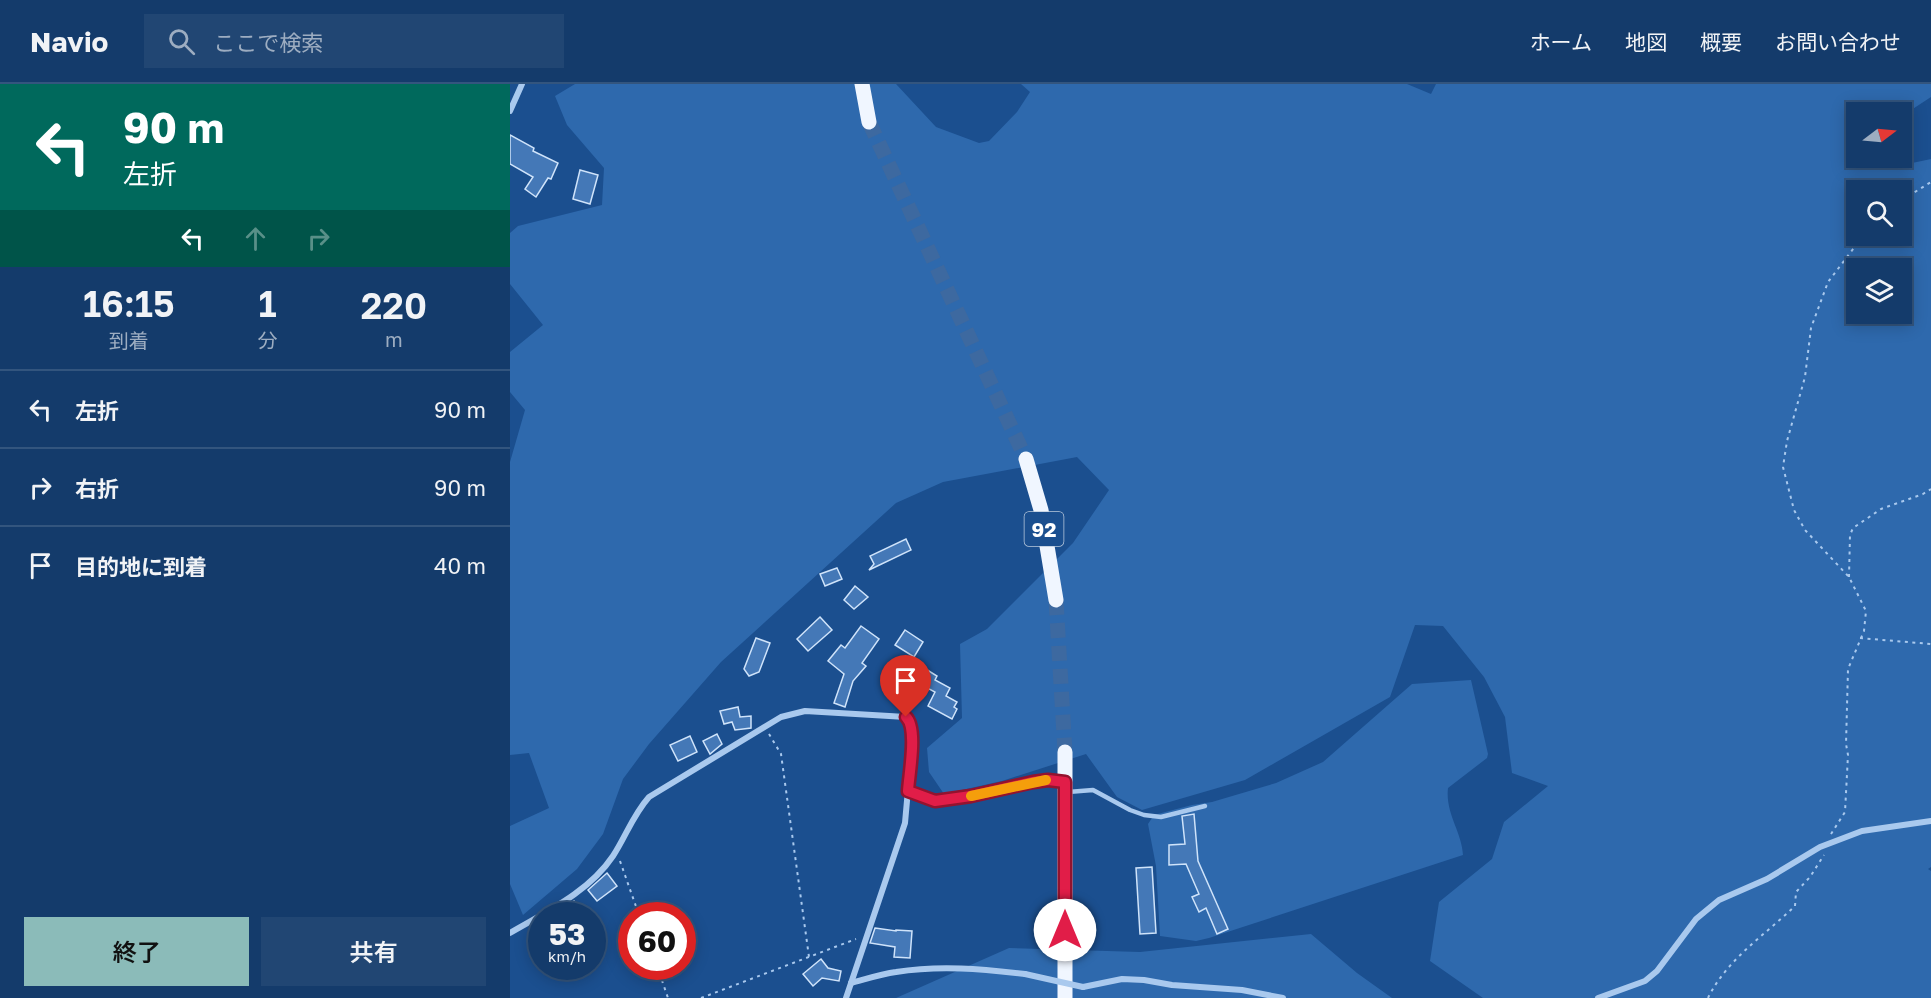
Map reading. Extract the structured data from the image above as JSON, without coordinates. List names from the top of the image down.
{
  "streets": {
    "main road": ["92"]
  },
  "north": "right",
  "page": {
    "header": "Navio",
    "search": "ここで検索",
    "nav": [
      "ホーム",
      "地図",
      "概要",
      "お問い合わせ"
    ],
    "turn": ["90 m", "左折"],
    "eta": [
      "16:15",
      "到着",
      "1",
      "分",
      "220",
      "m"
    ],
    "list": [
      {
        "name": "左折",
        "value": "90 m"
      },
      {
        "name": "右折",
        "value": "90 m"
      },
      {
        "name": "目的地に到着",
        "value": "40 m"
      }
    ],
    "speed": "53 km/h",
    "limit": "60",
    "buttons": ["終了", "共有"]
  }
}
